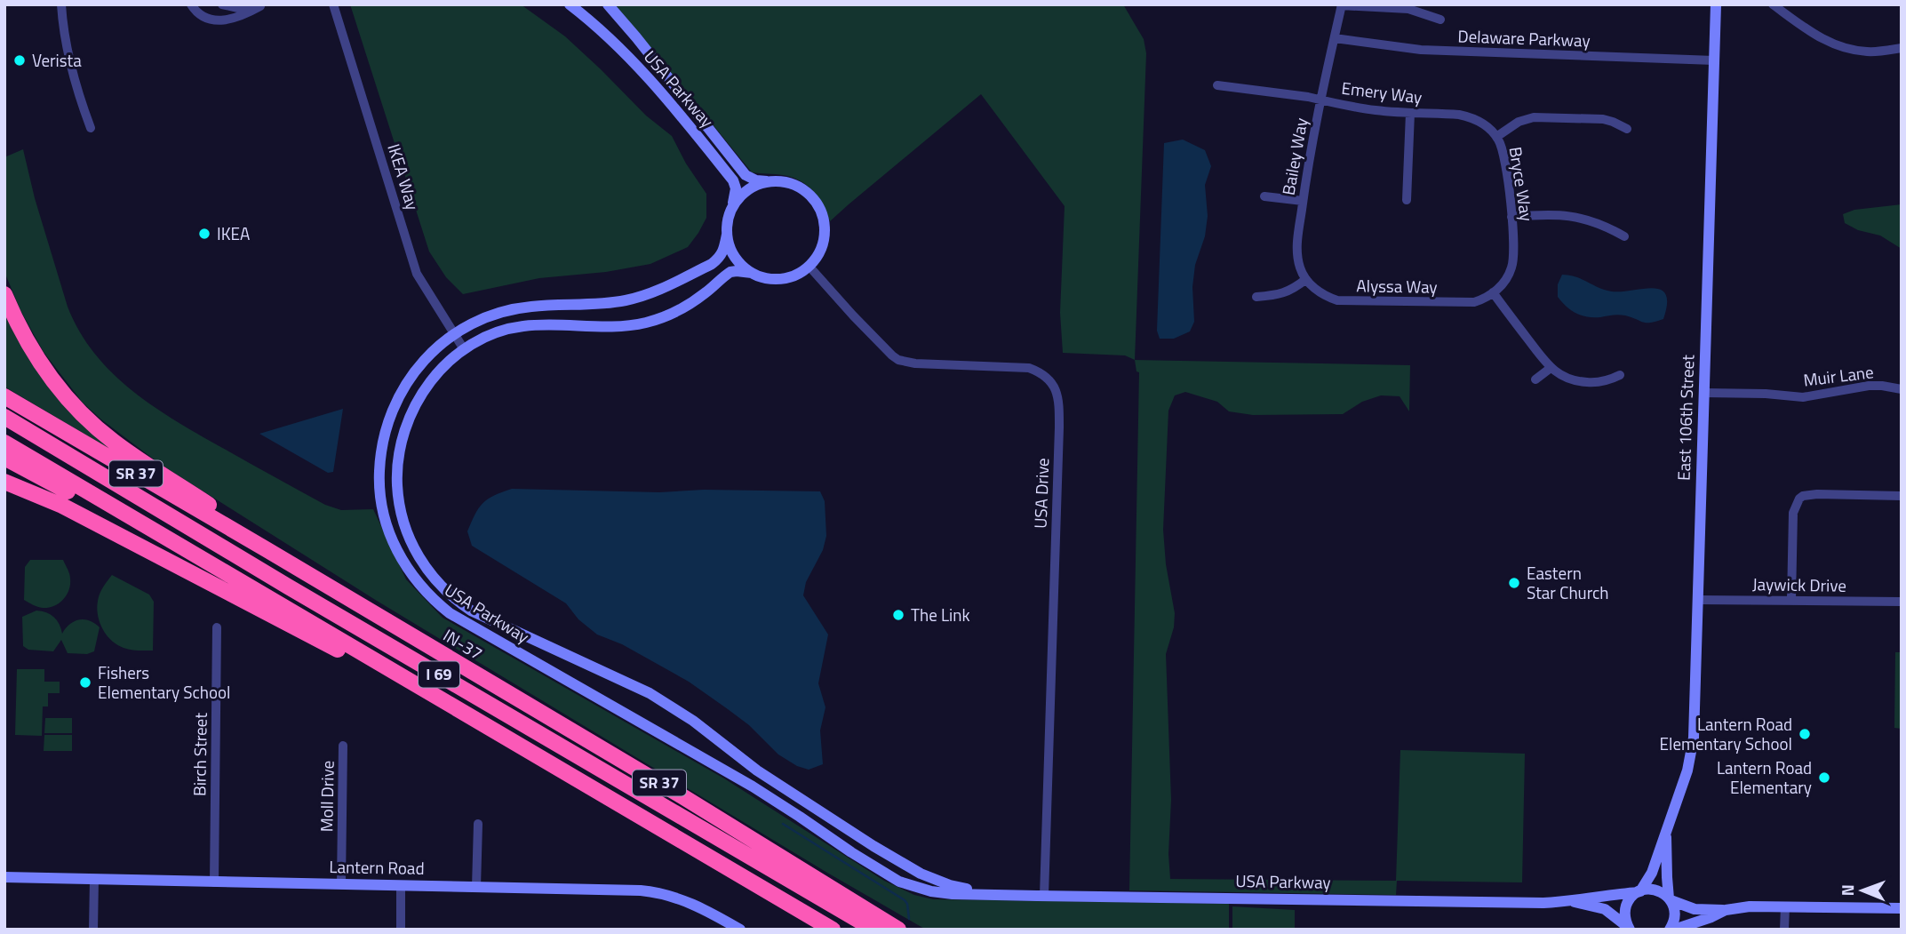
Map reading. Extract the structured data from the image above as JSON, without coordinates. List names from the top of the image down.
{
  "streets": {
    "highway": ["SR 37", "IN-37", "I 69"],
    "street": [
      "Delaware Parkway",
      "USA Parkway",
      "Emery Way",
      "Bailey Way",
      "IKEA Way",
      "Bryce Way",
      "Alyssa Way",
      "Muir Lane",
      "East 106th Street",
      "USA Drive",
      "Jaywick Drive",
      "Birch Street",
      "Moll Drive",
      "Lantern Road"
    ]
  },
  "crossings": [
    ["Delaware Parkway", "Bailey Way"],
    ["Delaware Parkway", "East 106th Street"],
    ["USA Parkway", "IKEA Way"],
    ["USA Parkway", "East 106th Street"],
    ["USA Parkway", "USA Drive"],
    ["Emery Way", "Bailey Way"],
    ["Emery Way", "Bryce Way"],
    ["Bailey Way", "Alyssa Way"],
    ["Bryce Way", "Alyssa Way"],
    ["Muir Lane", "East 106th Street"],
    ["East 106th Street", "Jaywick Drive"],
    ["SR 37", "I 69"],
    ["Birch Street", "Lantern Road"],
    ["Moll Drive", "Lantern Road"]
  ],
  "places": [
    "Verista",
    "IKEA",
    "Eastern Star Church",
    "The Link",
    "Fishers Elementary School",
    "Lantern Road Elementary School",
    "Lantern Road Elementary"
  ],
  "north": "left"
}
